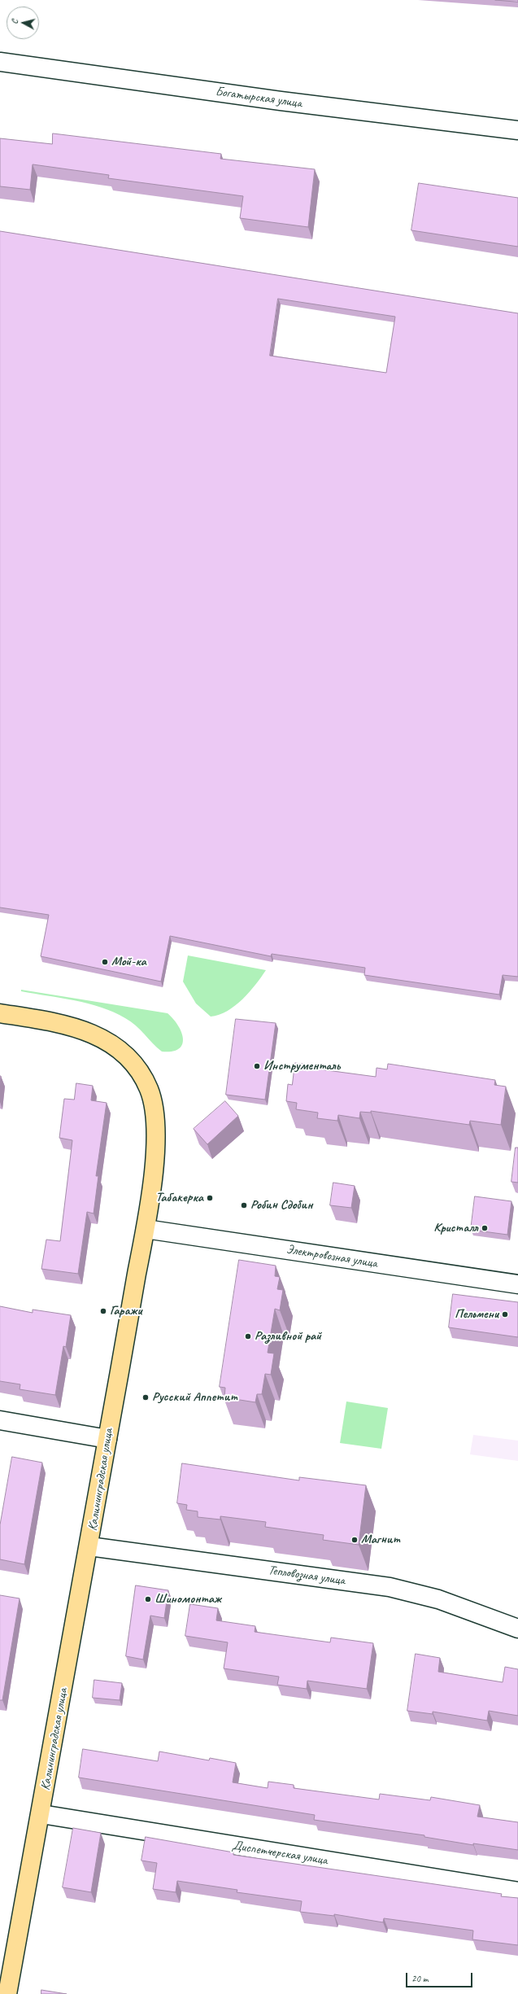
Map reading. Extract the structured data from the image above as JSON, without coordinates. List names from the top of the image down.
{
  "streets": {
    "main road": ["Калининградская улица"],
    "street": [
      "Богатырская улица",
      "Электровозная улица",
      "Тепловозная улица",
      "Диспетчерская улица"
    ]
  },
  "crossings": [
    ["Электровозная улица", "Калининградская улица"],
    ["Калининградская улица", "Тепловозная улица"],
    ["Калининградская улица", "Диспетчерская улица"]
  ],
  "places": [
    "Мой-ка",
    "Инструменталь",
    "Табакерка",
    "Робин Сдобин",
    "Кристалл",
    "Гаражи",
    "Пельмени",
    "Разливной рай",
    "Русский Аппетит",
    "Магнит",
    "Шиномонтаж"
  ],
  "scale_bar": "20 m",
  "north": "left"
}
